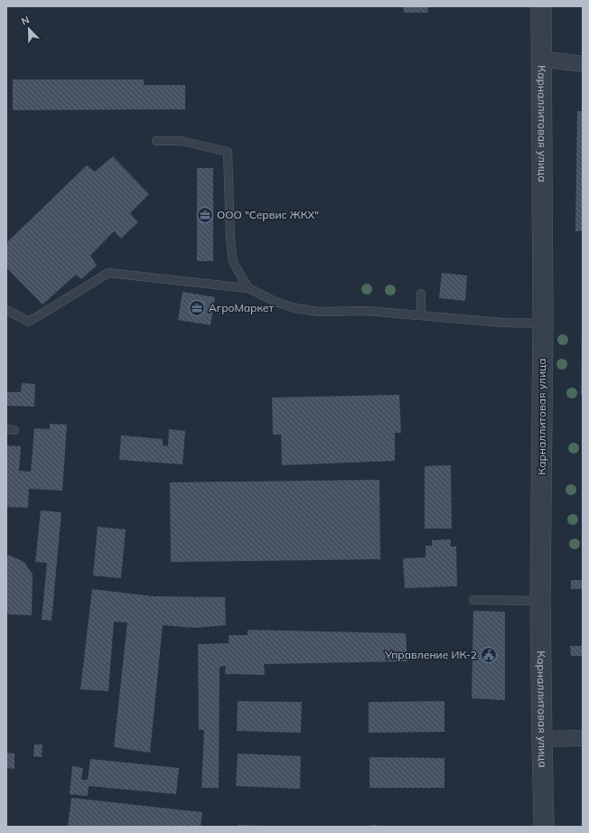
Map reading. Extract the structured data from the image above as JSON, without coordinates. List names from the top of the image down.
{
  "streets": {
    "street": ["Карналлитовая улица"]
  },
  "places": {
    "office": ["ООО \"Сервис ЖКХ\"", "АгроМаркет"],
    "public building": ["Управление ИК-2"]
  },
  "north": "top left"
}
